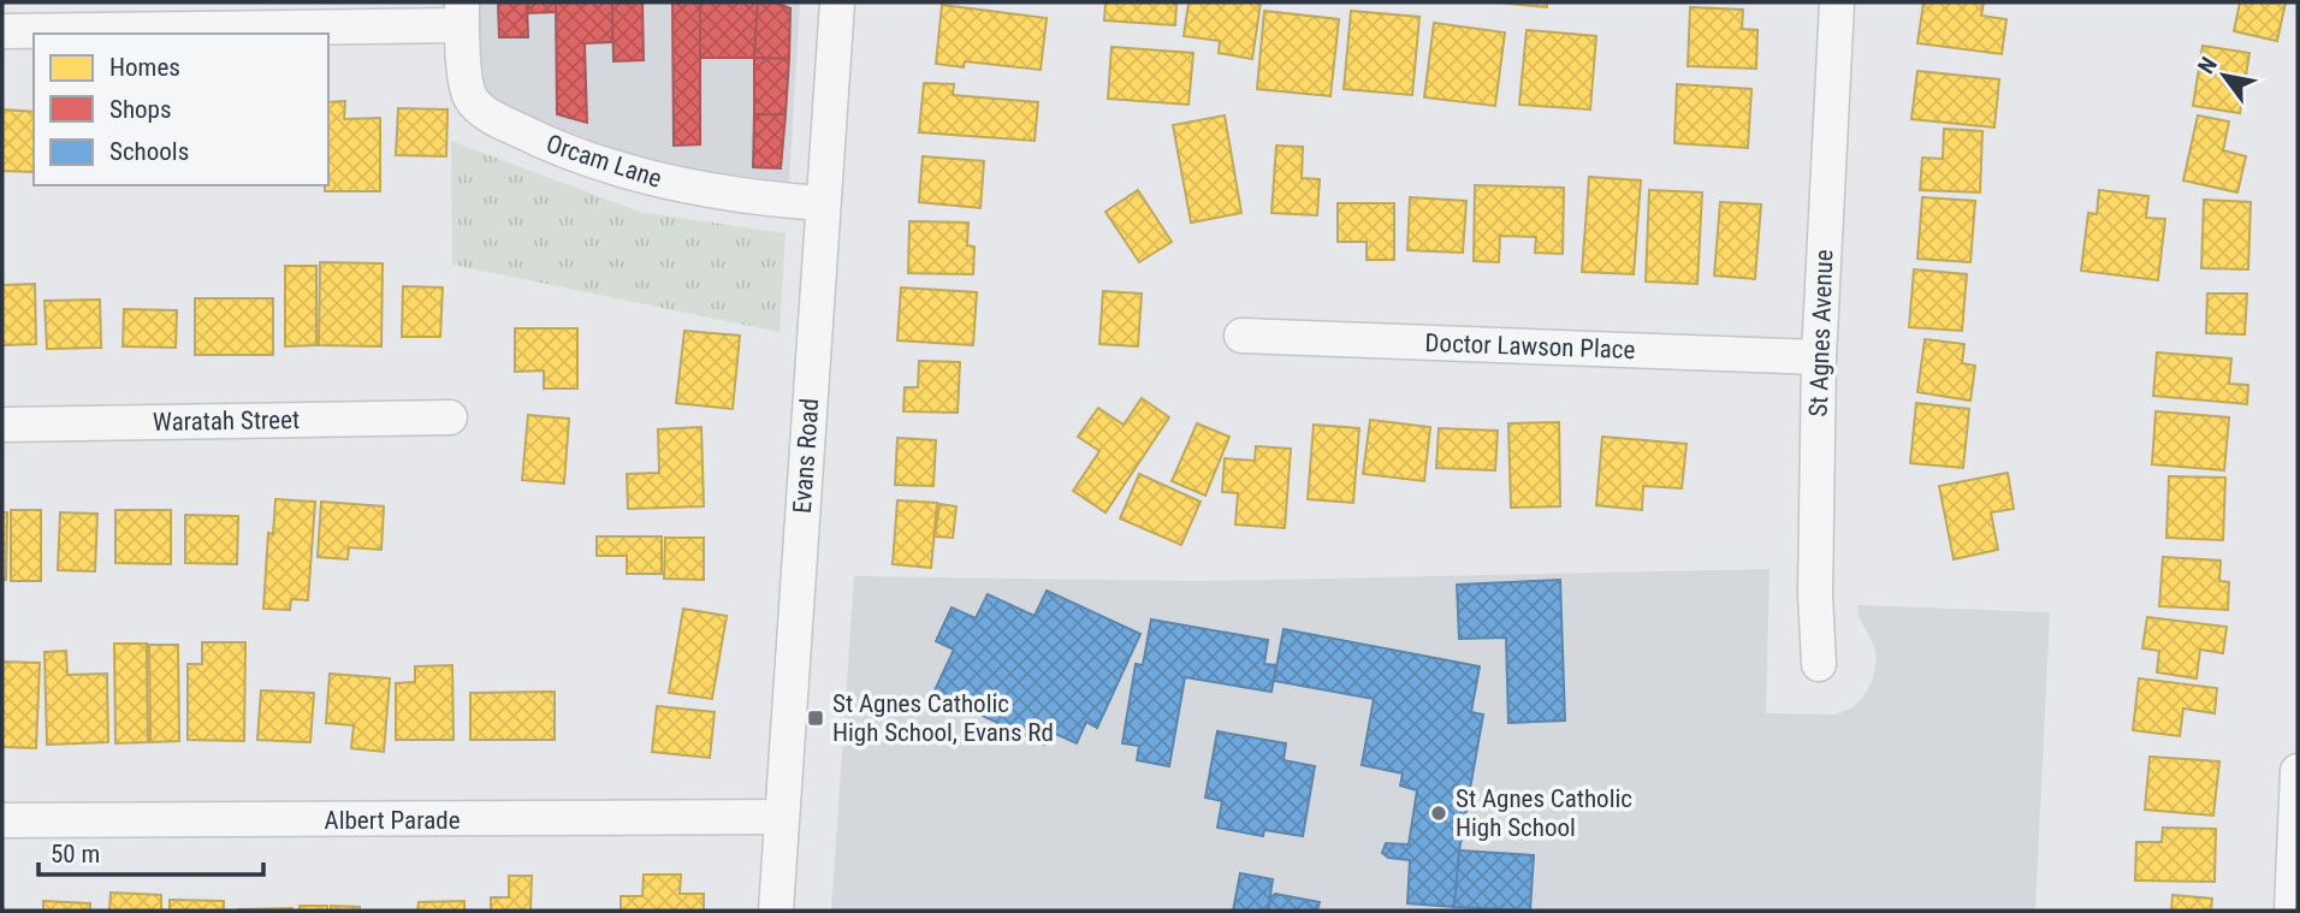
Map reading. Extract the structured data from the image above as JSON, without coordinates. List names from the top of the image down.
{
  "streets": {
    "street": [
      "Orcam Lane",
      "St Agnes Avenue",
      "Doctor Lawson Place",
      "Waratah Street",
      "Evans Road",
      "Albert Parade"
    ]
  },
  "crossings": [
    ["Orcam Lane", "Evans Road"],
    ["St Agnes Avenue", "Doctor Lawson Place"],
    ["Evans Road", "Albert Parade"]
  ],
  "places": {
    "transit": ["St Agnes Catholic High School, Evans Rd"],
    "other": ["St Agnes Catholic High School"]
  },
  "legend": ["Homes", "Shops", "Schools"],
  "scale_bar": "50 m",
  "north": "top left"
}
